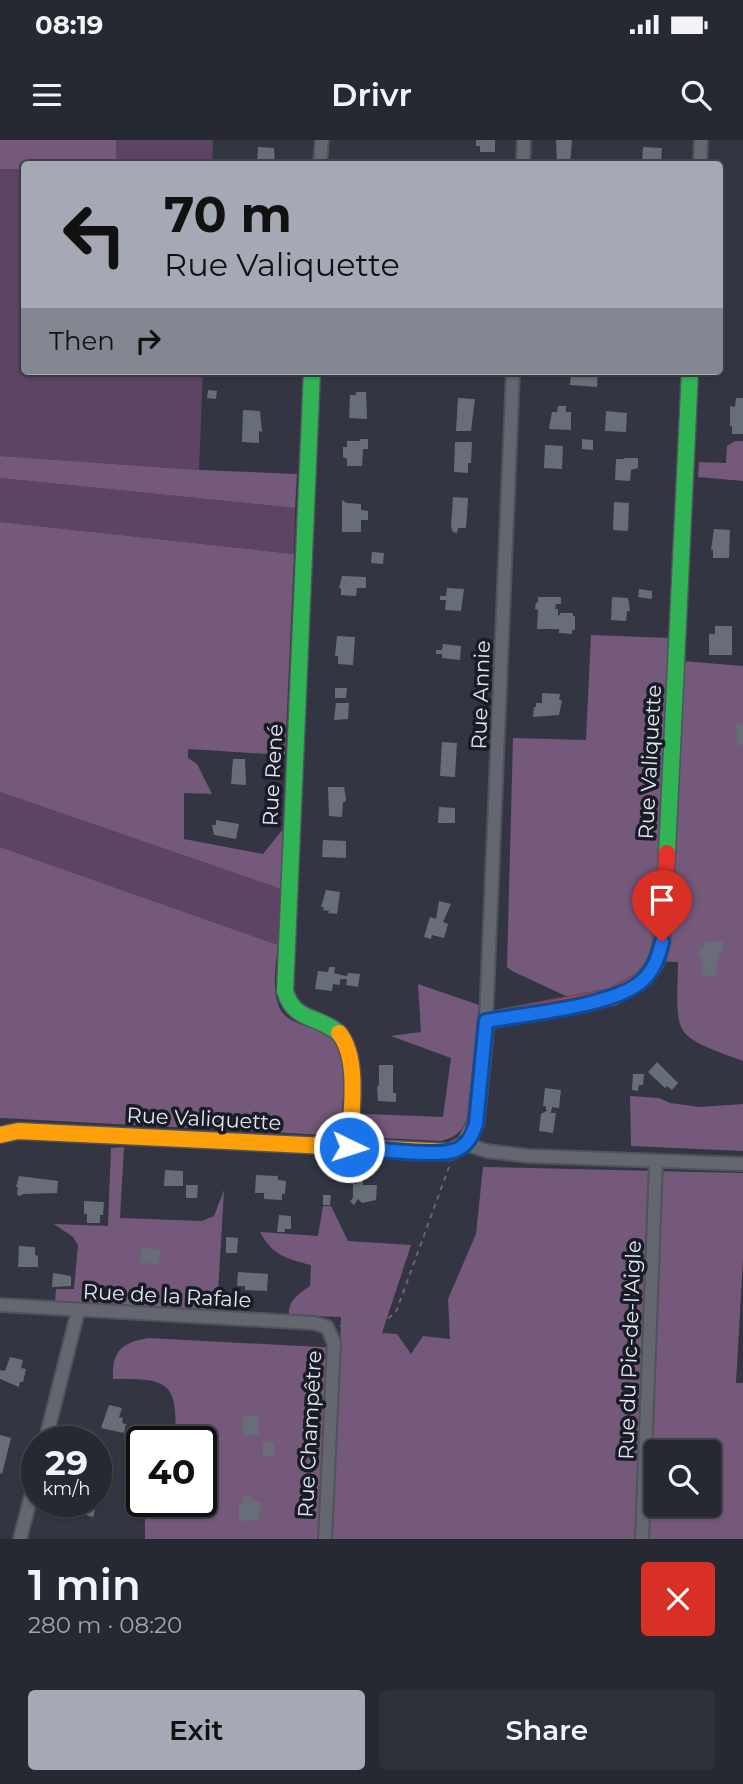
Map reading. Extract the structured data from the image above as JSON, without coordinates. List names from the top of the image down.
{
  "streets": {
    "street": [
      "Rue Annie",
      "Rue Valiquette",
      "Rue René",
      "Rue de la Rafale",
      "Rue du Pic-de-l'Aigle",
      "Rue Champêtre"
    ]
  },
  "crossings": [
    ["Rue Annie", "Rue Valiquette"],
    ["Rue Valiquette", "Rue René"],
    ["Rue de la Rafale", "Rue Champêtre"]
  ],
  "page": {
    "status": "08:19",
    "header": "Drivr",
    "turn": ["70 m", "Rue Valiquette"],
    "then": "Then",
    "speed": "29 km/h",
    "limit": "40",
    "heading": ["1 min", "280 m · 08:20"],
    "buttons": ["Exit", "Share"]
  }
}
